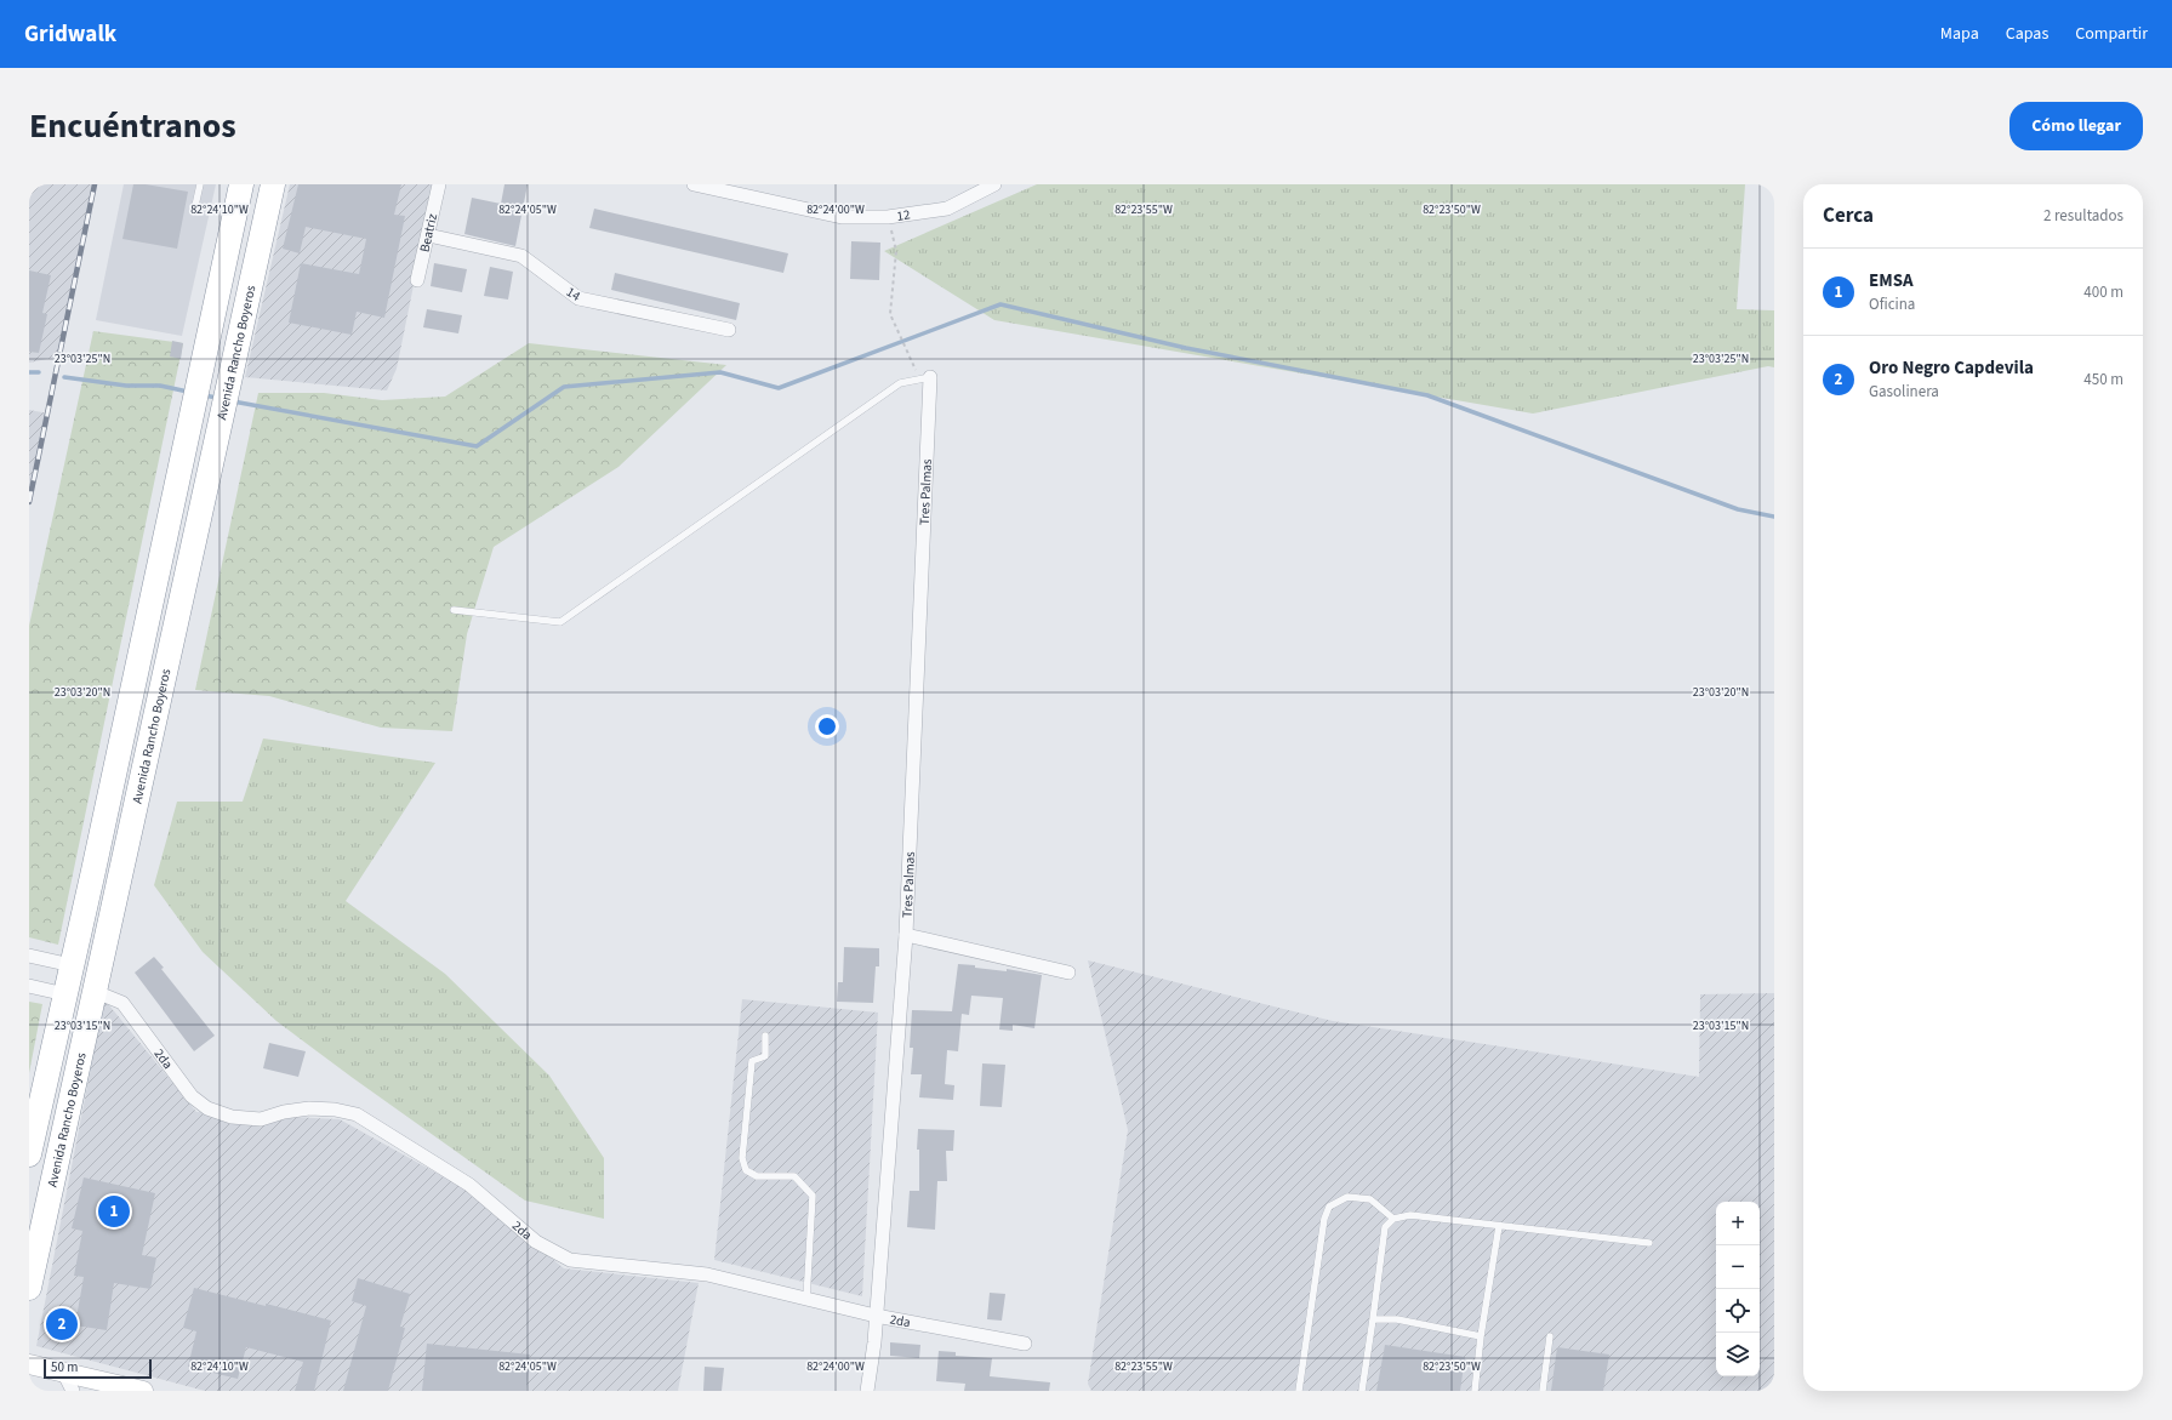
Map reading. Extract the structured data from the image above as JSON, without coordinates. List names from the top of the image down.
{
  "streets": {
    "highway": ["Avenida Rancho Boyeros"],
    "street": [
      "12",
      "Beatriz",
      "14",
      "Tres Palmas",
      "2da"
    ]
  },
  "crossings": [
    ["Beatriz", "14"],
    ["Avenida Rancho Boyeros", "2da"],
    ["Tres Palmas", "2da"]
  ],
  "scale_bar": "50 m",
  "page": {
    "header": "Gridwalk",
    "nav": ["Mapa", "Capas", "Compartir"],
    "title": "Encuéntranos",
    "buttons": "Cómo llegar",
    "heading": ["Cerca", "2 resultados"],
    "list": [
      {
        "mark": "1",
        "name": "EMSA",
        "note": "Oficina",
        "value": "400 m"
      },
      {
        "mark": "2",
        "name": "Oro Negro Capdevila",
        "note": "Gasolinera",
        "value": "450 m"
      }
    ],
    "pins": ["1", "2"],
    "map_buttons": ["+", "−"],
    "scale": "50 m"
  },
  "coordinates": [
    "82°24'10\"W",
    "82°24'05\"W",
    "82°24'00\"W",
    "82°23'55\"W",
    "82°23'50\"W",
    "23°03'25\"N",
    "23°03'20\"N",
    "23°03'15\"N"
  ]
}
